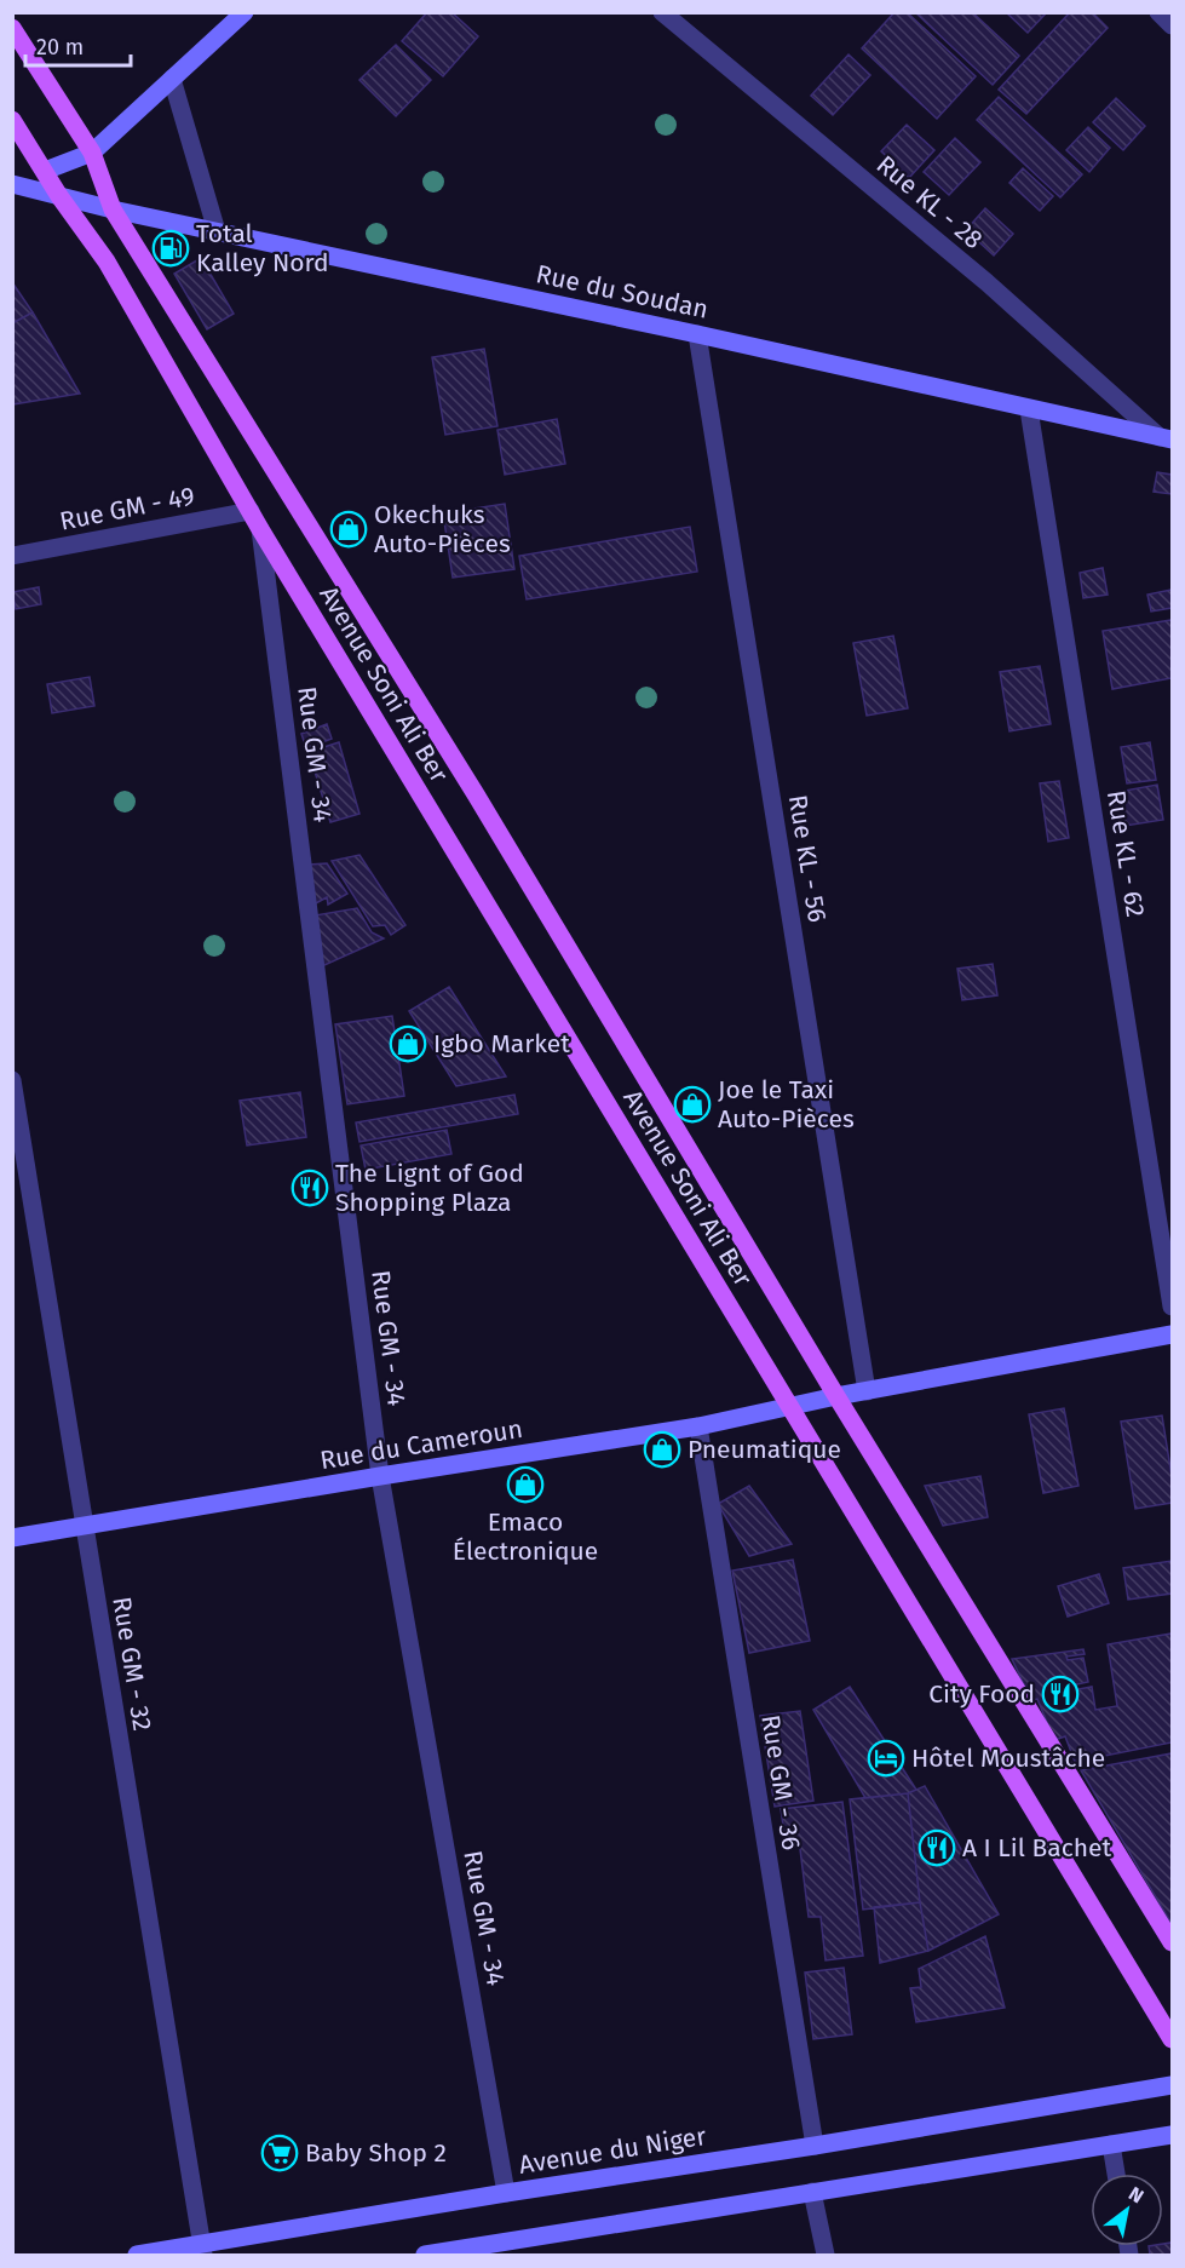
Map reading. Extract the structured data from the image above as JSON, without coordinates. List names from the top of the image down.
{
  "streets": {
    "main road": ["Avenue Soni Ali Ber"],
    "street": [
      "Rue KL - 28",
      "Rue du Soudan",
      "Rue GM - 49",
      "Rue GM - 34",
      "Rue KL - 62",
      "Rue KL - 56",
      "Rue du Cameroun",
      "Rue GM - 32",
      "Rue GM - 36",
      "Avenue du Niger"
    ]
  },
  "crossings": [
    ["Rue KL - 28", "Rue du Soudan"],
    ["Rue du Soudan", "Avenue Soni Ali Ber"],
    ["Rue du Soudan", "Rue KL - 62"],
    ["Rue du Soudan", "Rue KL - 56"],
    ["Rue GM - 49", "Avenue Soni Ali Ber"],
    ["Avenue Soni Ali Ber", "Rue GM - 34"],
    ["Avenue Soni Ali Ber", "Rue du Cameroun"],
    ["Rue GM - 34", "Rue du Cameroun"],
    ["Rue GM - 34", "Avenue du Niger"],
    ["Rue KL - 56", "Rue du Cameroun"],
    ["Rue du Cameroun", "Rue GM - 32"],
    ["Rue du Cameroun", "Rue GM - 36"],
    ["Rue GM - 32", "Avenue du Niger"],
    ["Rue GM - 36", "Avenue du Niger"]
  ],
  "places": {
    "fuel station": ["Total Kalley Nord"],
    "shop": [
      "Okechuks Auto-Pièces",
      "Igbo Market",
      "Joe le Taxi Auto-Pièces",
      "Pneumatique",
      "Emaco Électronique"
    ],
    "restaurant": ["The Lignt of God Shopping Plaza", "City Food", "A I Lil Bachet"],
    "hotel": ["Hôtel Moustâche"],
    "supermarket": ["Baby Shop 2"]
  },
  "scale_bar": "20 m",
  "north": "top right"
}
